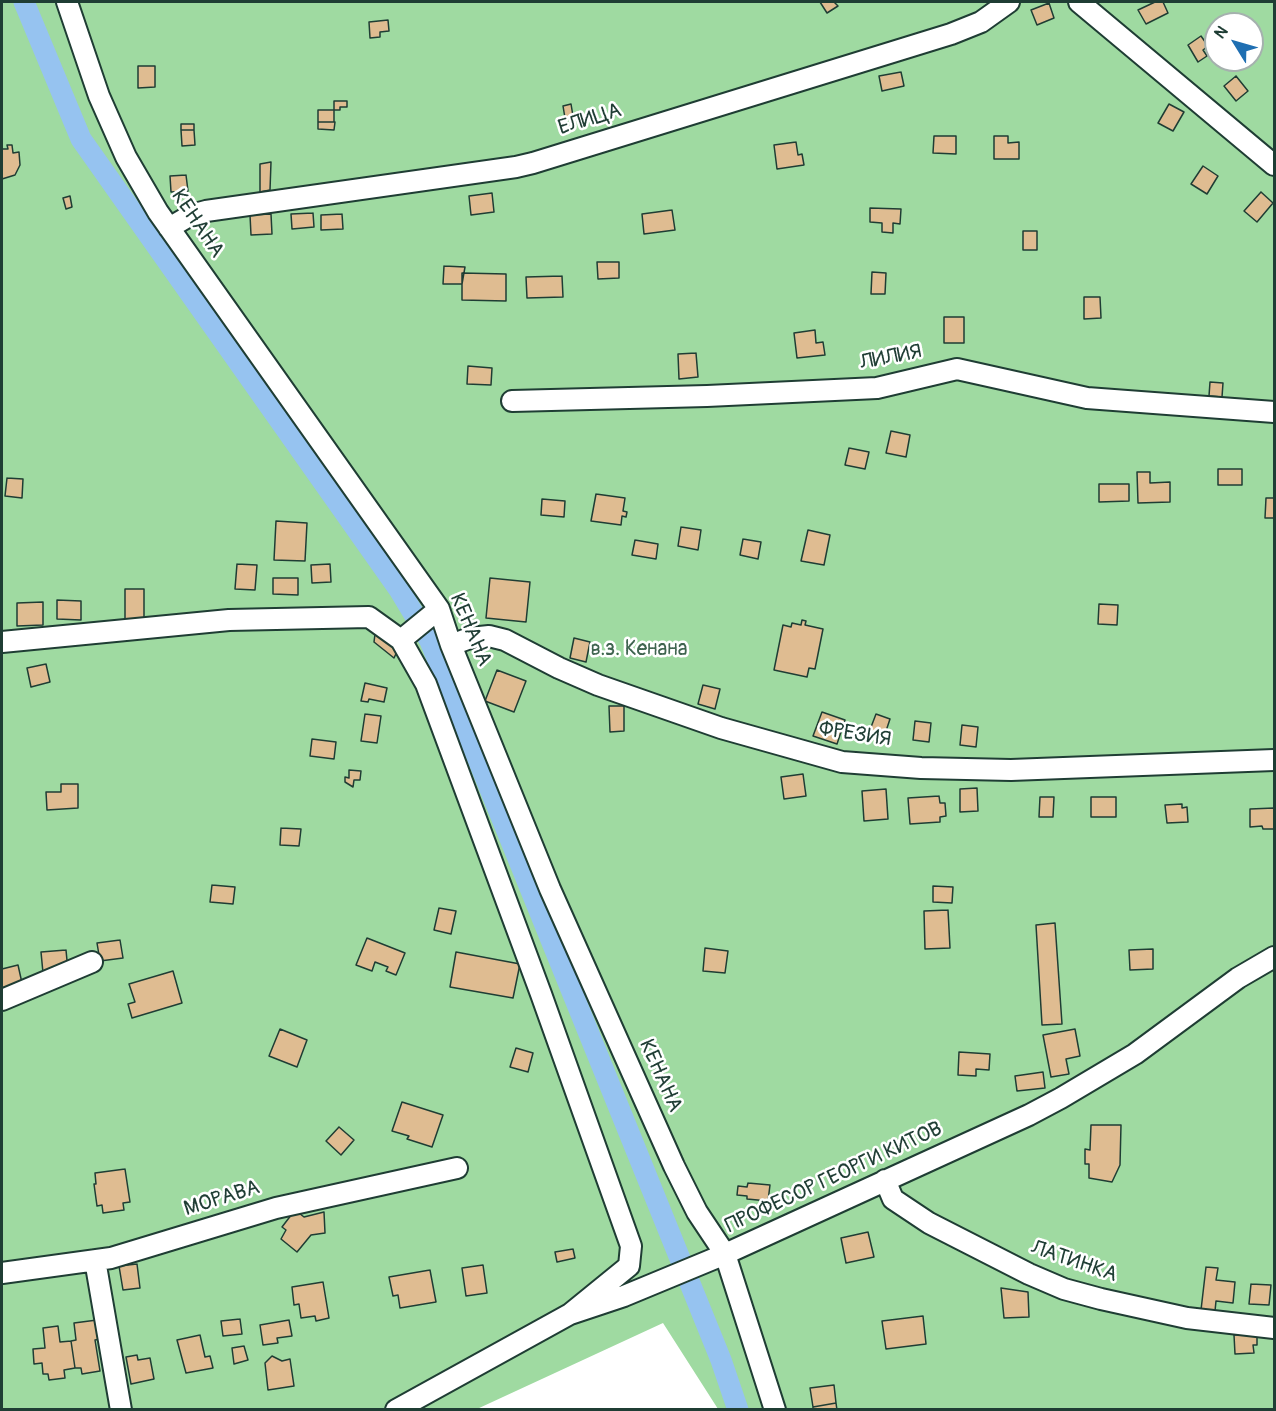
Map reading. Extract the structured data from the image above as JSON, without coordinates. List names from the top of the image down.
{
  "streets": {
    "street": [
      "ЕЛИЦА",
      "КЕНАНА",
      "ЛИЛИЯ",
      "ФРЕЗИЯ",
      "ПРОФЕСОР ГЕОРГИ КИТОВ",
      "МОРАВА",
      "ЛАТИНКА"
    ]
  },
  "crossings": [
    ["ЕЛИЦА", "КЕНАНА"],
    ["КЕНАНА", "ФРЕЗИЯ"],
    ["КЕНАНА", "ПРОФЕСОР ГЕОРГИ КИТОВ"],
    ["ПРОФЕСОР ГЕОРГИ КИТОВ", "ЛАТИНКА"]
  ],
  "parks": ["в.з. Кенана"],
  "north": "top left"
}
